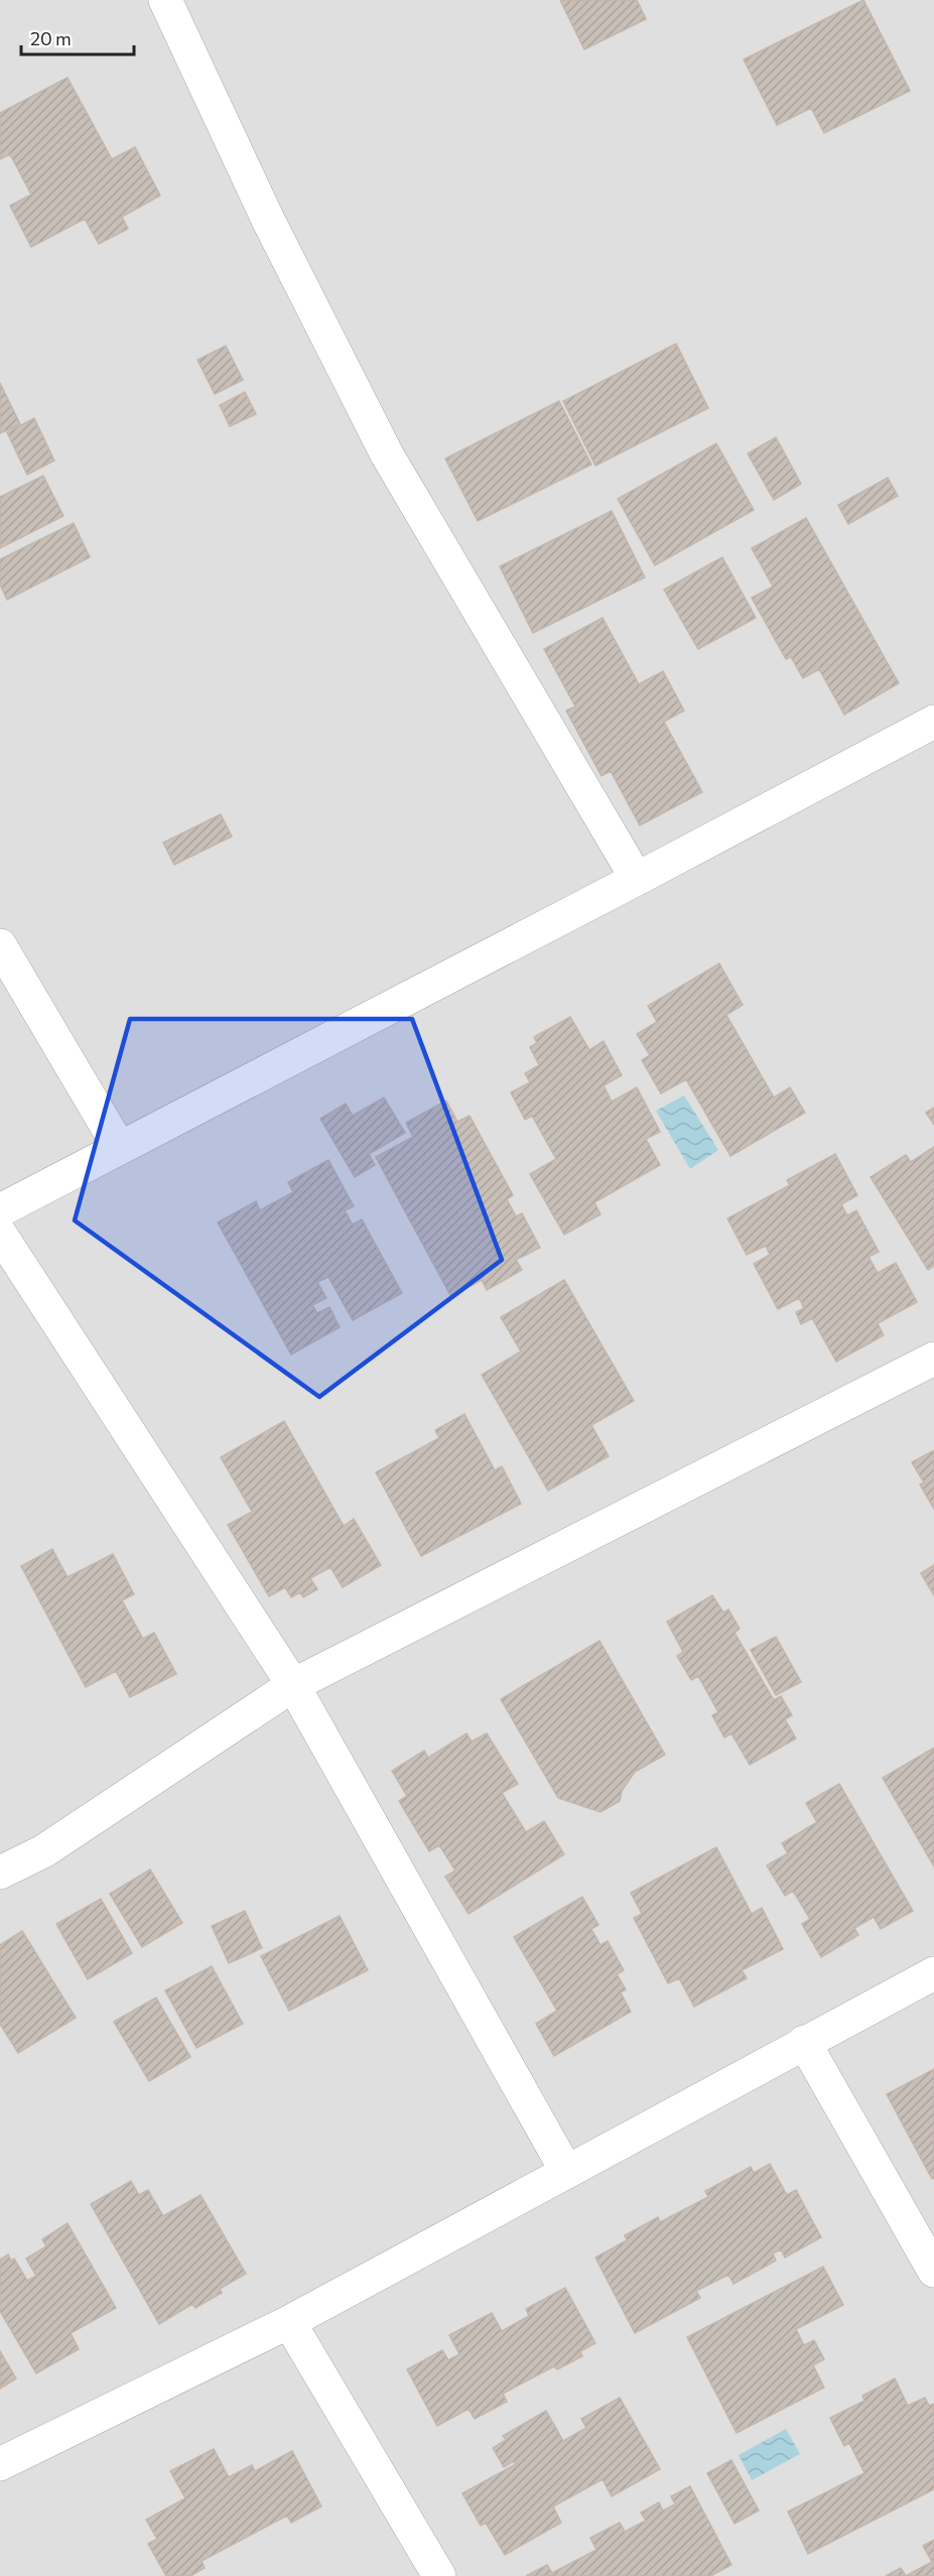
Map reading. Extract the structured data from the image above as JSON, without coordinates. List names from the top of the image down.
{
  "scale_bar": "20 m"
}
